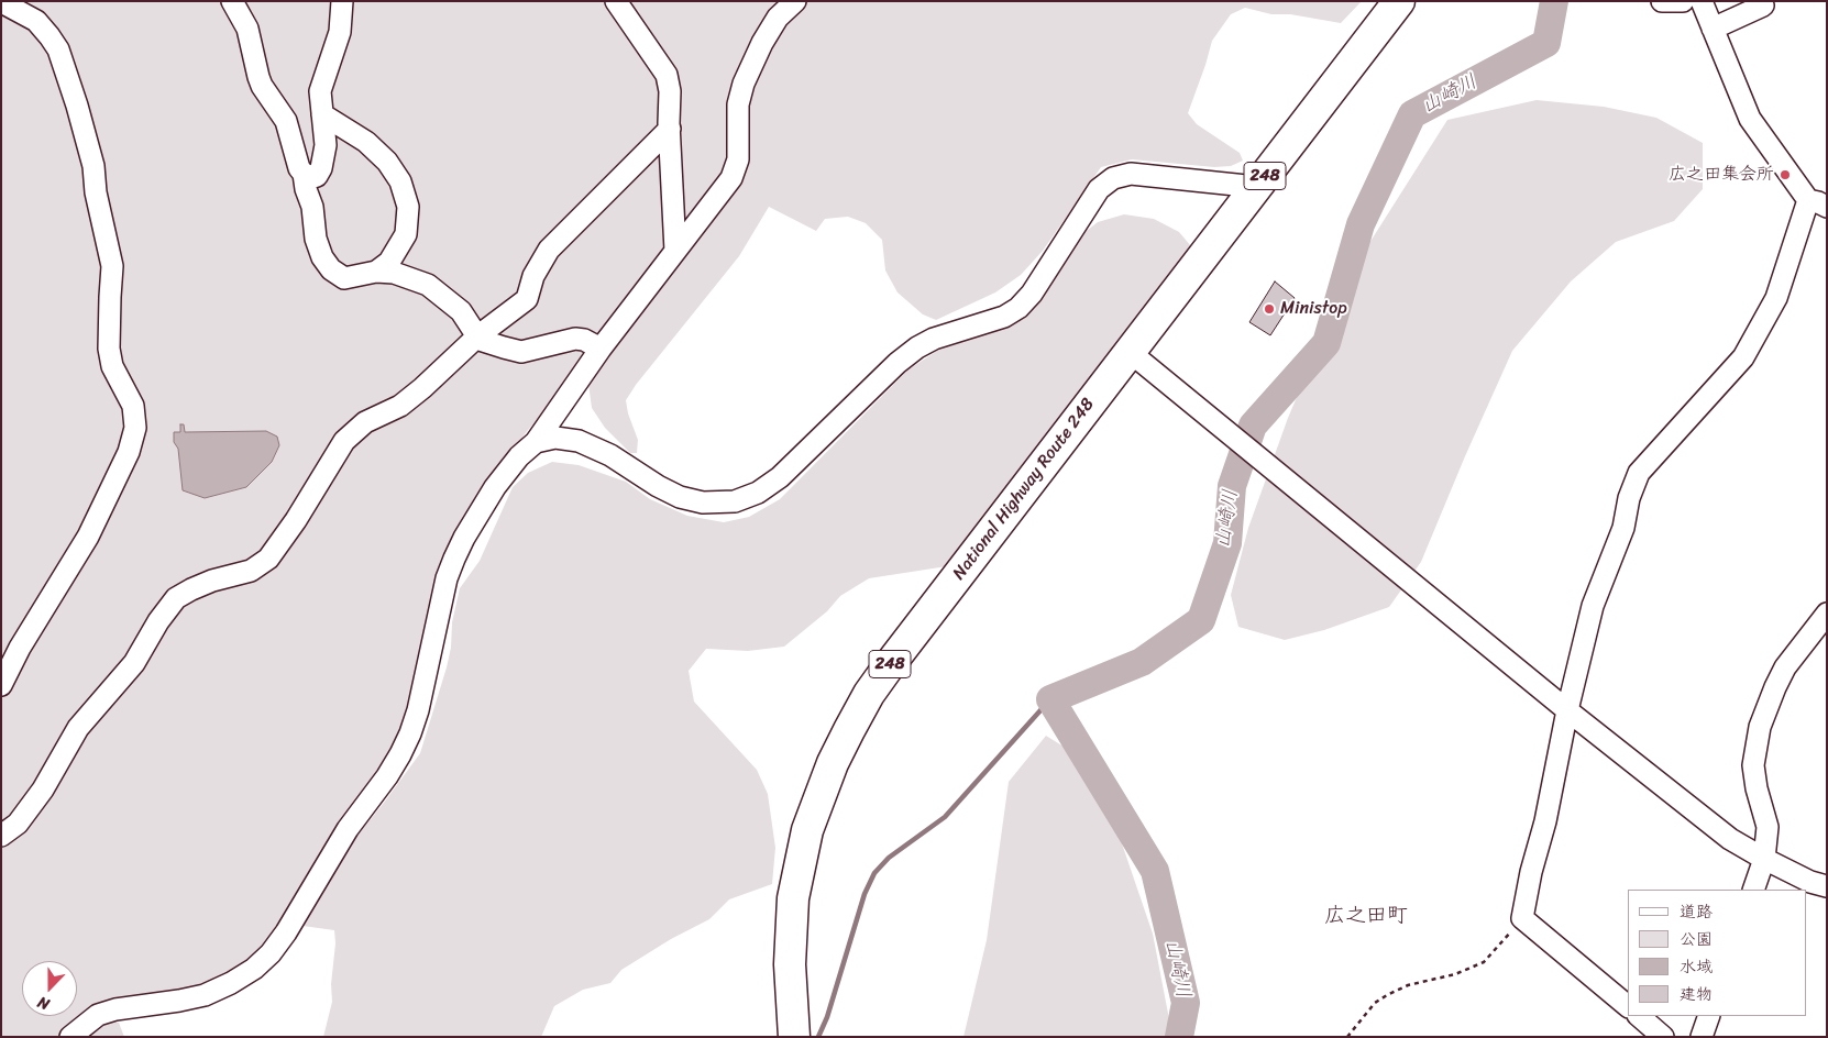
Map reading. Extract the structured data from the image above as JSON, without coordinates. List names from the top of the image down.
{
  "streets": {
    "highway": ["248", "National Highway Route 248"]
  },
  "districts": ["広之田町"],
  "water": ["山崎川"],
  "places": ["広之田集会所", "Ministop"],
  "legend": [
    "道路",
    "公園",
    "水域",
    "建物"
  ],
  "north": "bottom"
}
